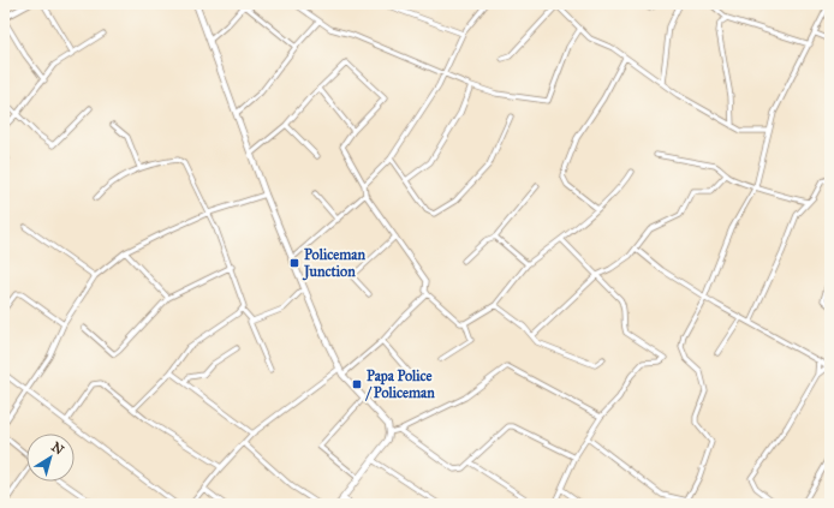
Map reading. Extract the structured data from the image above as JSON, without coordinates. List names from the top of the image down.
{
  "places": {
    "transit": ["Policeman Junction", "Papa Police / Policeman"]
  },
  "north": "top right"
}
